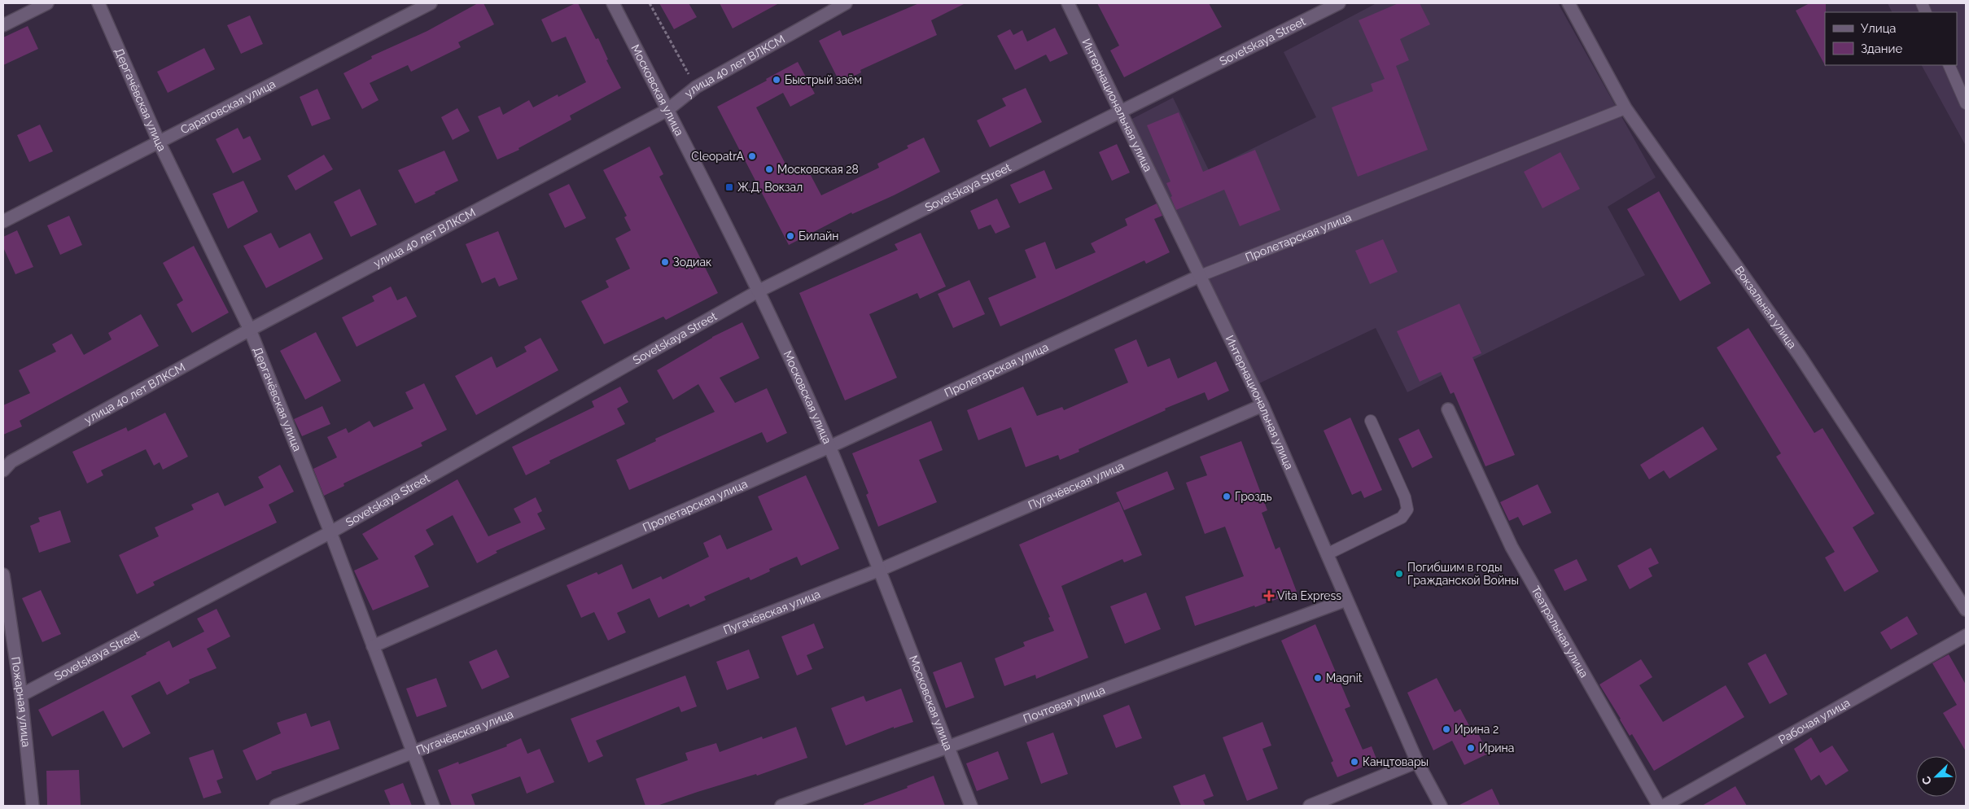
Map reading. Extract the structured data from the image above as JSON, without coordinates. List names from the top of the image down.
{
  "streets": {
    "street": [
      "Sovetskaya Street",
      "улица 40 лет ВЛКСМ",
      "Московская улица",
      "Дергачёвская улица",
      "Интернациональная улица",
      "Саратовская улица",
      "Пролетарская улица",
      "Вокзальная улица",
      "Пугачёвская улица",
      "Театральная улица",
      "Пожарная улица",
      "Почтовая улица",
      "Рабочая улица"
    ]
  },
  "crossings": [
    ["Sovetskaya Street", "Московская улица"],
    ["Sovetskaya Street", "Дергачёвская улица"],
    ["Sovetskaya Street", "Интернациональная улица"],
    ["Sovetskaya Street", "Пожарная улица"],
    ["улица 40 лет ВЛКСМ", "Московская улица"],
    ["улица 40 лет ВЛКСМ", "Дергачёвская улица"],
    ["Московская улица", "Пролетарская улица"],
    ["Московская улица", "Пугачёвская улица"],
    ["Московская улица", "Почтовая улица"],
    ["Дергачёвская улица", "Саратовская улица"],
    ["Дергачёвская улица", "Пролетарская улица"],
    ["Дергачёвская улица", "Пугачёвская улица"],
    ["Интернациональная улица", "Пролетарская улица"],
    ["Интернациональная улица", "Пугачёвская улица"],
    ["Интернациональная улица", "Почтовая улица"],
    ["Пролетарская улица", "Вокзальная улица"]
  ],
  "places": {
    "other": [
      "Быстрый заём",
      "CleopatrA",
      "Московская 28",
      "Билайн",
      "Зодиак",
      "Гроздь",
      "Погибшим в годы Гражданской Войны",
      "Magnit",
      "Ирина 2",
      "Ирина",
      "Канцтовары"
    ],
    "transit": ["Ж.Д. Вокзал"],
    "health": ["Vita Express"]
  },
  "legend": ["Улица", "Здание"],
  "north": "bottom left"
}
